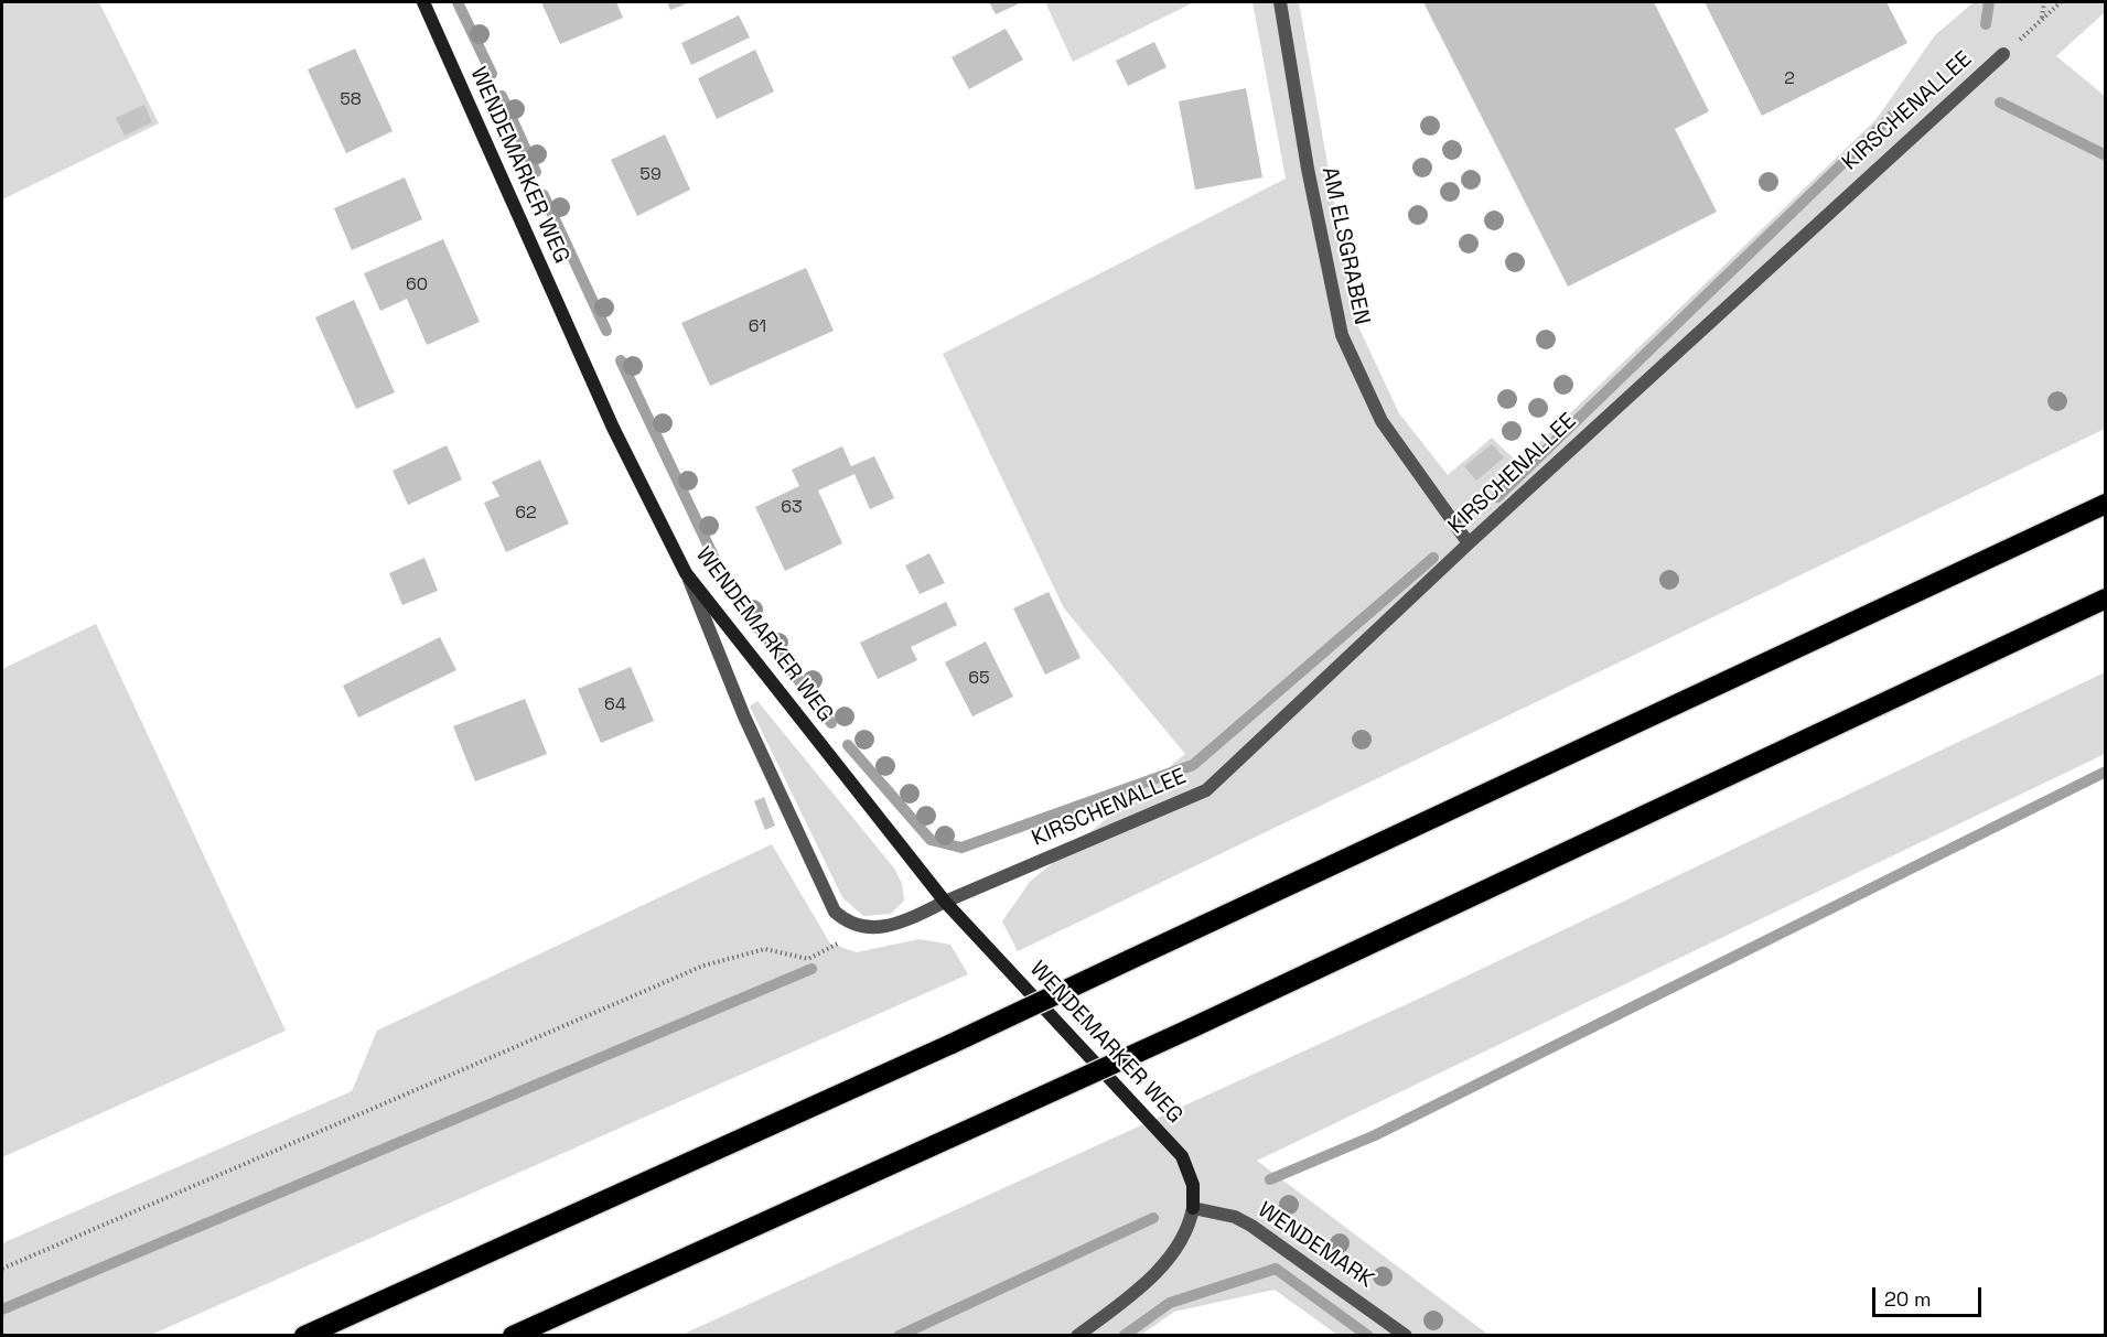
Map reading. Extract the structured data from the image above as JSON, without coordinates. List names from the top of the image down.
{
  "streets": {
    "street": [
      "KIRSCHENALLEE",
      "WENDEMARKER WEG",
      "AM ELSGRABEN",
      "WENDEMARK"
    ]
  },
  "crossings": [
    ["KIRSCHENALLEE", "WENDEMARKER WEG"],
    ["KIRSCHENALLEE", "AM ELSGRABEN"],
    ["WENDEMARKER WEG", "WENDEMARK"]
  ],
  "house_numbers": [
    "2",
    "58",
    "59",
    "60",
    "61",
    "63",
    "62",
    "65",
    "64"
  ],
  "scale_bar": "20 m"
}
